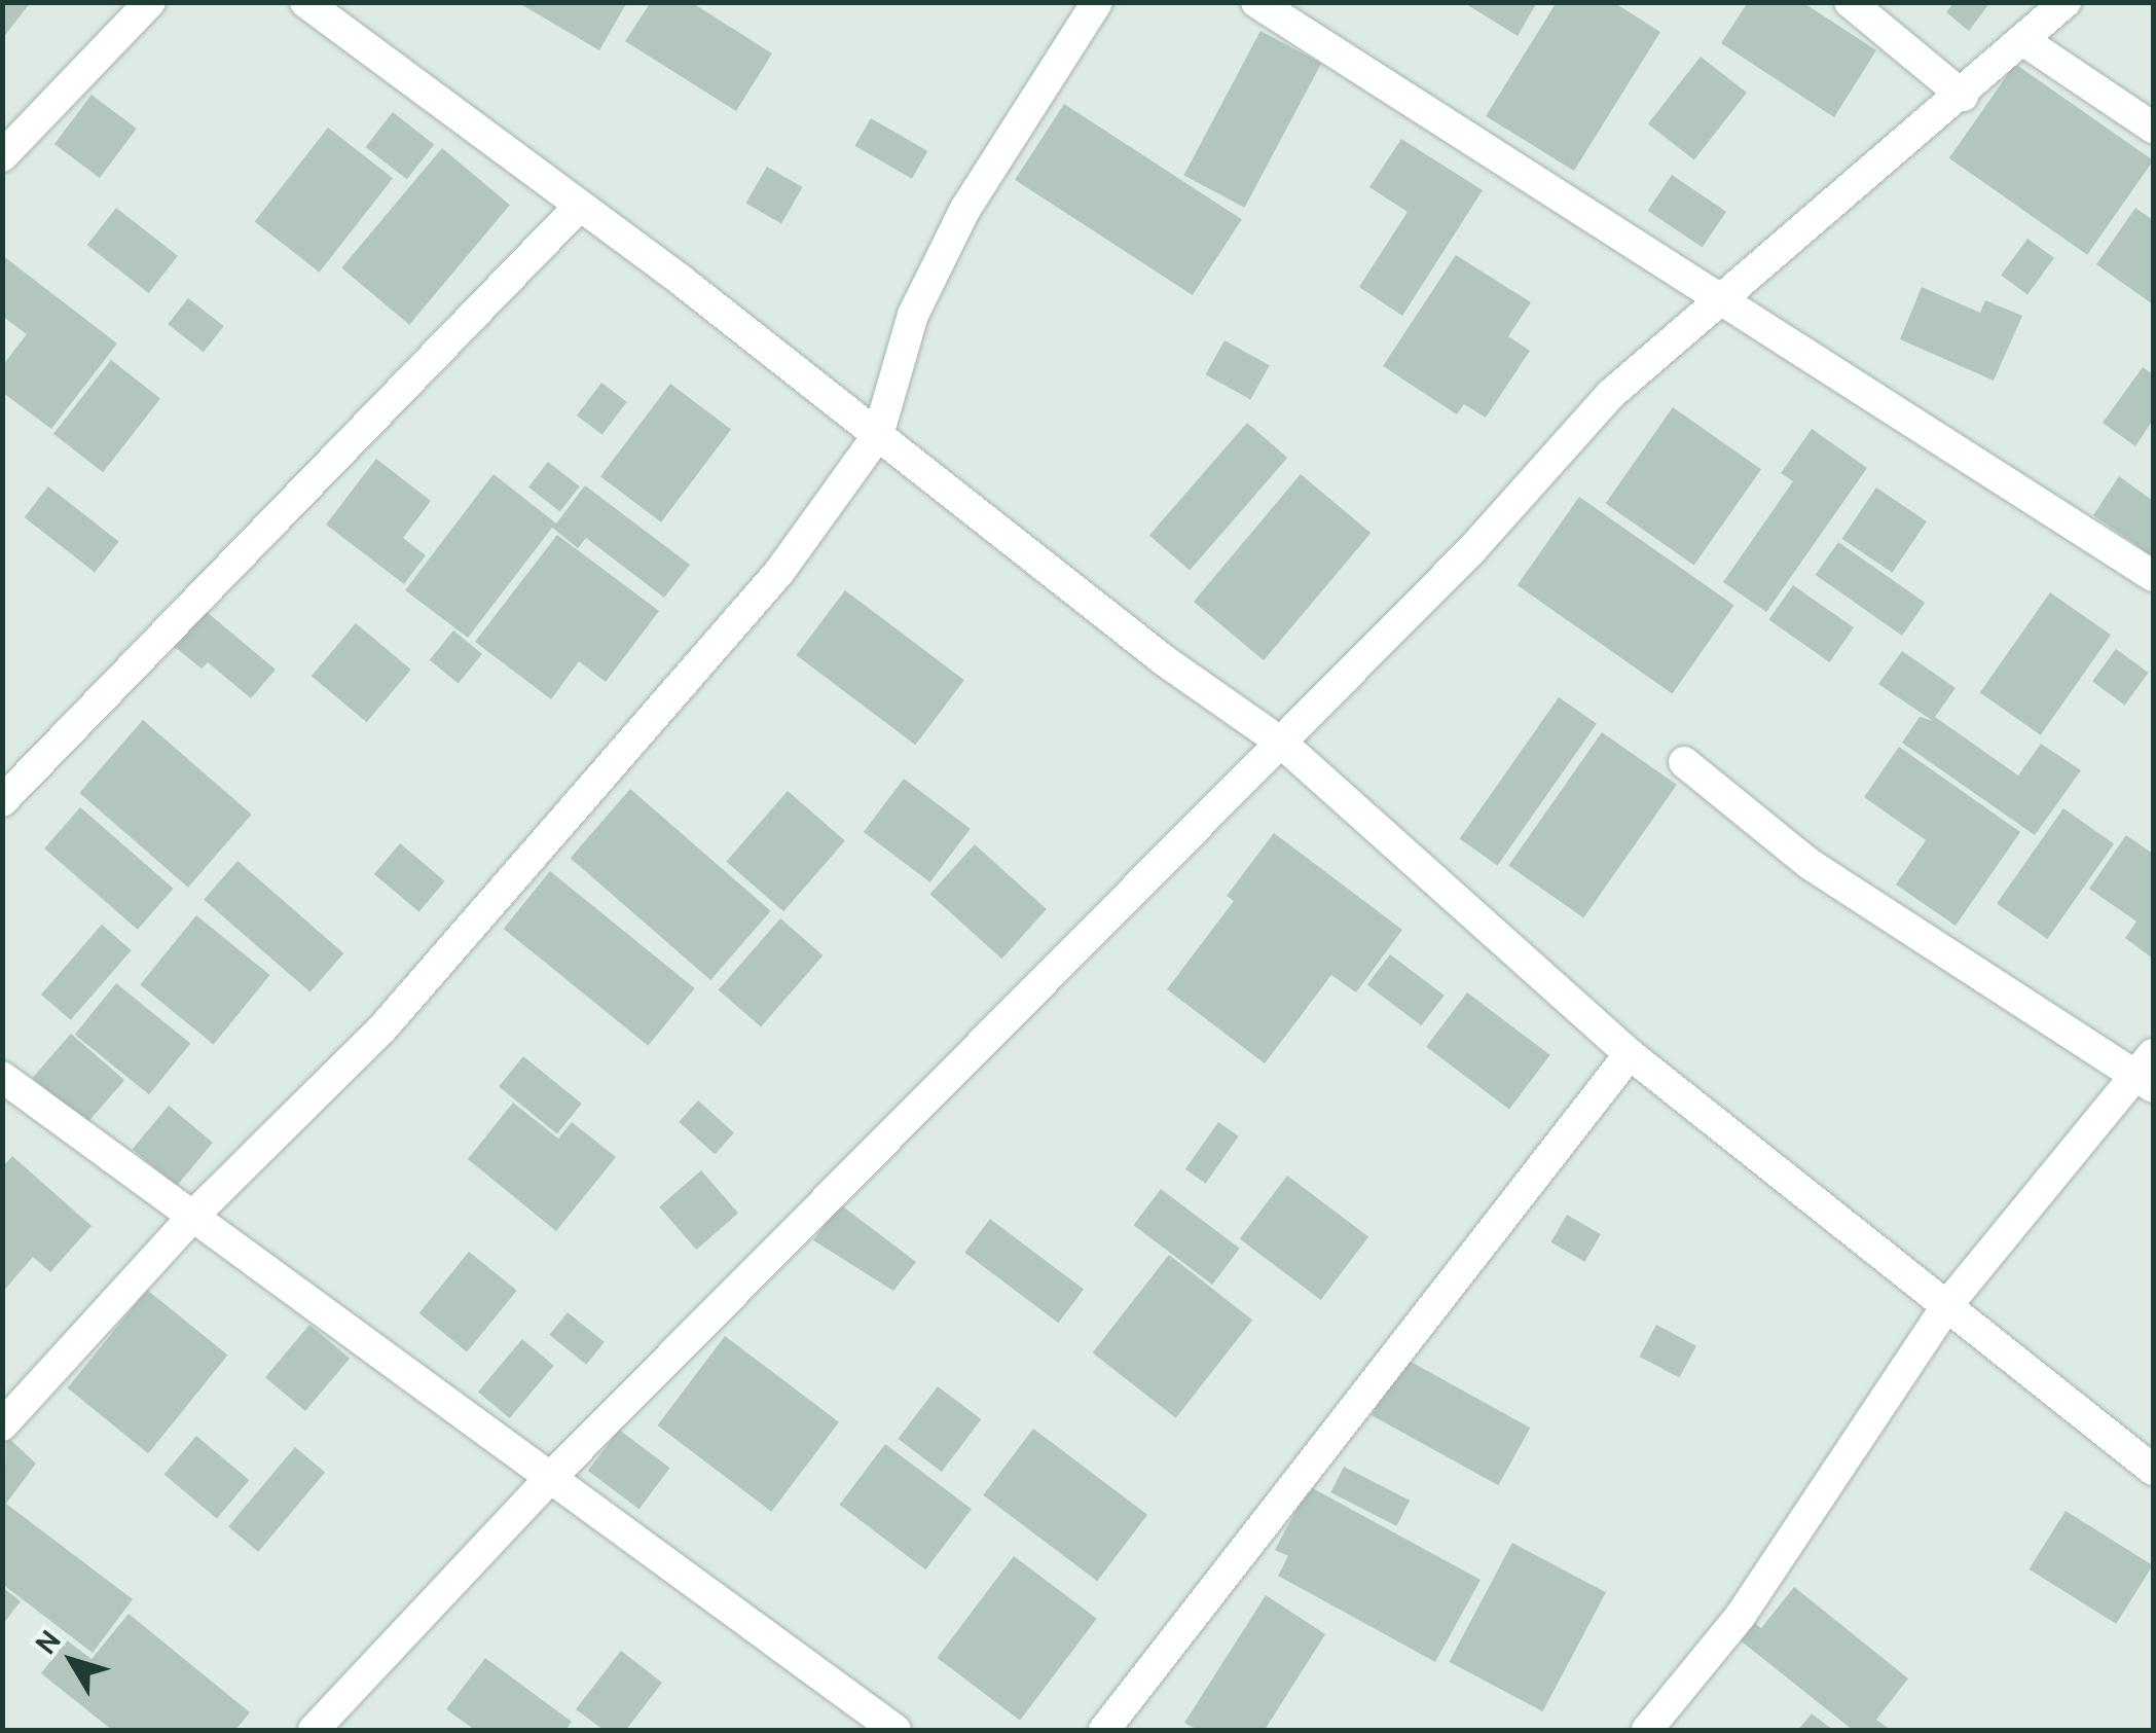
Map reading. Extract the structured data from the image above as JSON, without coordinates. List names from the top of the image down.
{
  "north": "top left"
}
